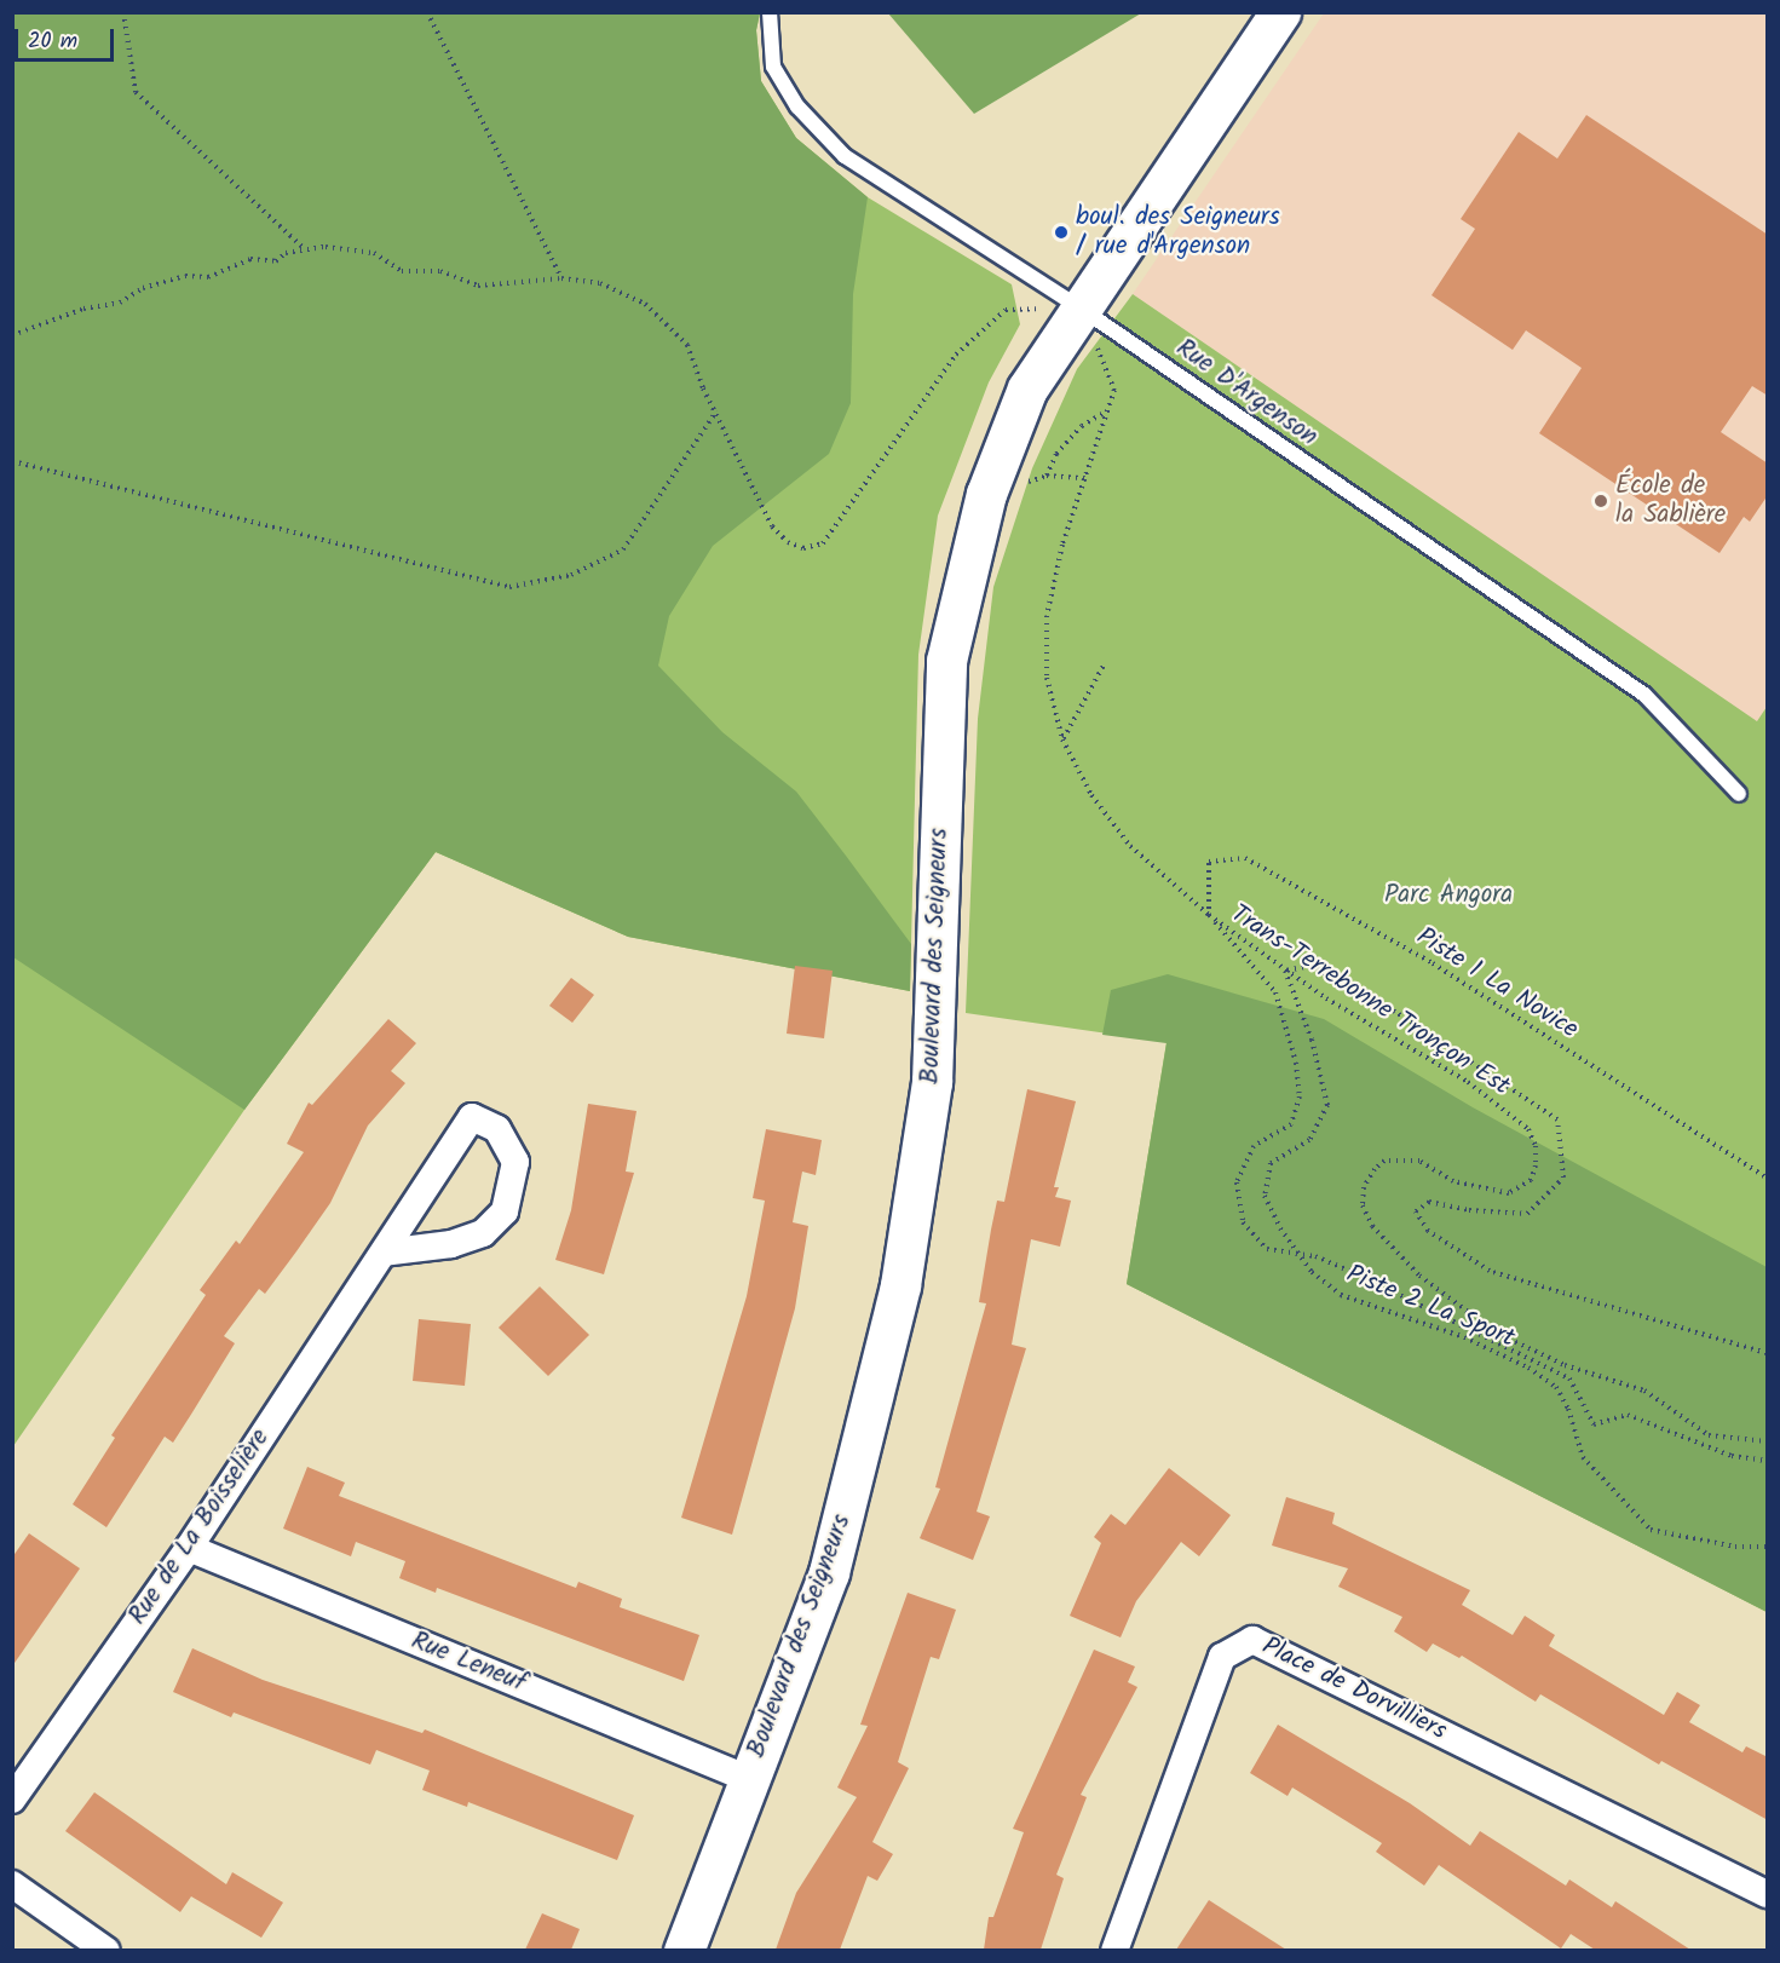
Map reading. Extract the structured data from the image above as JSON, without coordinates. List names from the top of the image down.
{
  "streets": {
    "street": [
      "Boulevard des Seigneurs",
      "Rue de La Boisselière",
      "Rue Leneuf",
      "Place de Dorvilliers"
    ],
    "lane": ["Rue D'Argenson"],
    "path": ["Piste 1 La Novice", "Trans-Terrebonne Tronçon Est", "Piste 2 La Sport"]
  },
  "crossings": [
    ["Rue D'Argenson", "Boulevard des Seigneurs"],
    ["Rue D'Argenson", "Trans-Terrebonne Tronçon Est"],
    ["Boulevard des Seigneurs", "Trans-Terrebonne Tronçon Est"],
    ["Boulevard des Seigneurs", "Rue Leneuf"],
    ["Piste 1 La Novice", "Trans-Terrebonne Tronçon Est"],
    ["Trans-Terrebonne Tronçon Est", "Piste 2 La Sport"],
    ["Rue de La Boisselière", "Rue Leneuf"]
  ],
  "parks": ["Parc Angora"],
  "places": ["boul. des Seigneurs / rue d'Argenson", "École de la Sablière"],
  "scale_bar": "20 m"
}
